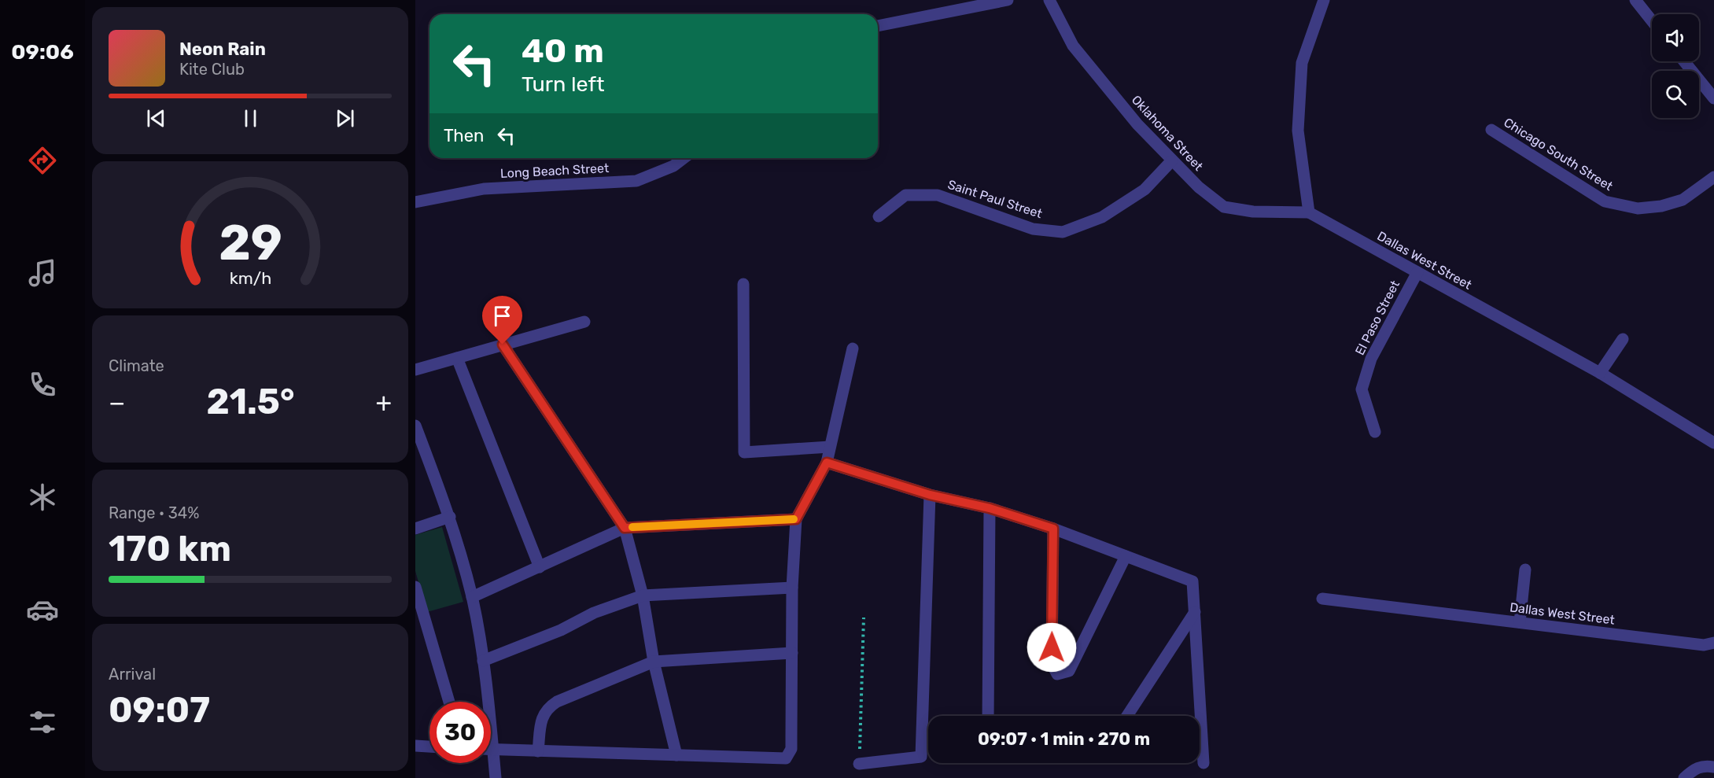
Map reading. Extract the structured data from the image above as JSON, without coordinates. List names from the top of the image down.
{
  "streets": {
    "street": [
      "Oklahoma Street",
      "Chicago South Street",
      "Long Beach Street",
      "Saint Paul Street",
      "Dallas West Street",
      "El Paso Street"
    ]
  },
  "crossings": [
    ["Oklahoma Street", "Saint Paul Street"],
    ["Oklahoma Street", "Dallas West Street"],
    ["Dallas West Street", "El Paso Street"]
  ],
  "page": {
    "tabs": "09:06",
    "turn": ["40 m", "Turn left"],
    "song": ["Neon Rain", "Kite Club"],
    "then": "Then",
    "tile": [
      "Climate",
      ["Range · 34%", "170 km"],
      ["Arrival", "09:07"]
    ],
    "heat": ["−", "21.5°", "+"],
    "limit": "30",
    "trip": "09:07 · 1 min · 270 m",
    "gauge": ["29", "km/h"]
  }
}
